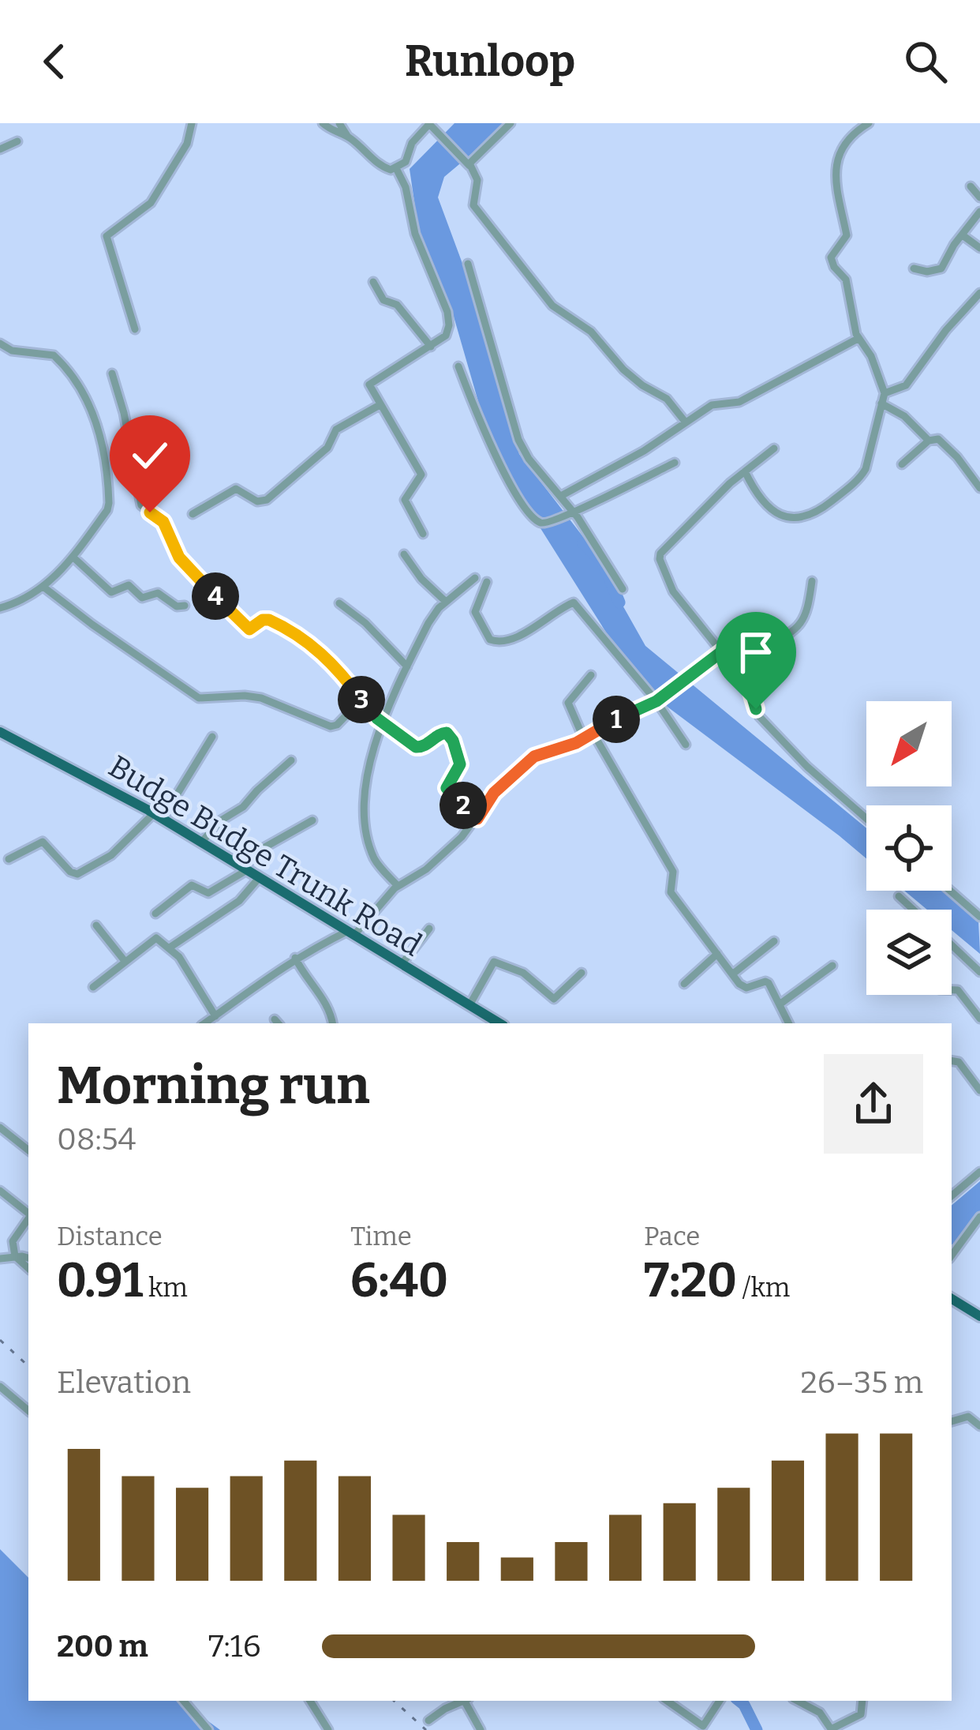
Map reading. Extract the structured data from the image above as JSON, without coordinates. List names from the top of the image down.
{
  "streets": {
    "main road": ["Budge Budge Trunk Road"]
  },
  "north": "bottom left",
  "page": {
    "header": "Runloop",
    "pins": [
      "4",
      "3",
      "1",
      "2"
    ],
    "heading": ["Morning run", "08:54"],
    "stats": [
      ["Distance", "0.91 km"],
      ["Time", "6:40"],
      ["Pace", "7:20 /km"]
    ],
    "chart": ["Elevation", "26–35 m"],
    "list": [
      {
        "name": "200 m",
        "note": "7:16"
      }
    ]
  }
}
